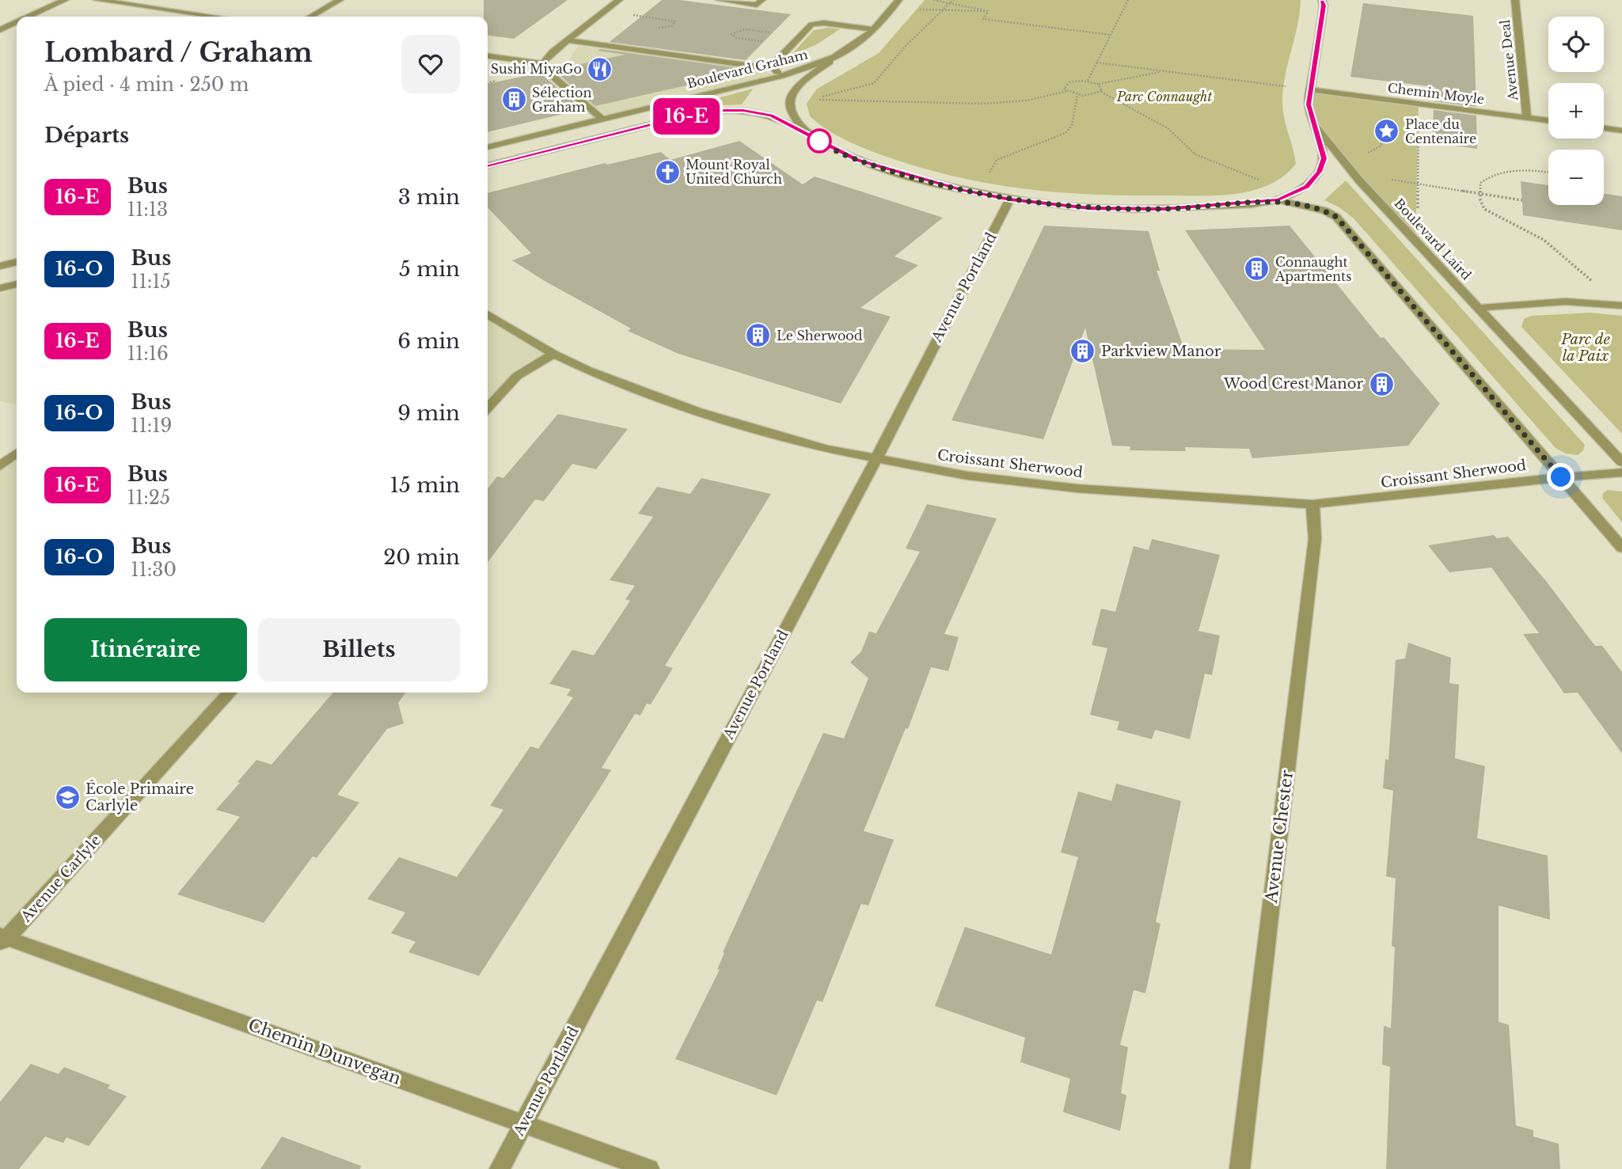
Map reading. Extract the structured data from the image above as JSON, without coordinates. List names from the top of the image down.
{
  "streets": {
    "street": [
      "Avenue Deal",
      "Boulevard Graham",
      "Chemin Moyle",
      "Boulevard Laird",
      "Avenue Portland",
      "Croissant Sherwood",
      "Avenue Chester",
      "Avenue Carlyle",
      "Chemin Dunvegan"
    ]
  },
  "crossings": [
    ["Avenue Deal", "Chemin Moyle"],
    ["Chemin Moyle", "Boulevard Laird"],
    ["Avenue Portland", "Croissant Sherwood"],
    ["Avenue Portland", "Chemin Dunvegan"],
    ["Croissant Sherwood", "Avenue Chester"],
    ["Avenue Carlyle", "Chemin Dunvegan"]
  ],
  "parks": ["Parc Connaught", "Parc de la Paix"],
  "places": {
    "restaurant": ["Sushi MiyaGo"],
    "building": [
      "Sélection Graham",
      "Connaught Apartments",
      "Le Sherwood",
      "Parkview Manor",
      "Wood Crest Manor"
    ],
    "place": ["Place du Centenaire"],
    "church": ["Mount Royal United Church"],
    "school or university": ["École Primaire Carlyle"]
  },
  "lines": ["bus line 16-E"],
  "page": {
    "on_map": "16-E",
    "map_buttons": ["+", "−"],
    "heading": [
      ["Lombard / Graham", "À pied · 4 min · 250 m"],
      "Départs"
    ],
    "list": [
      {
        "mark": "16-E",
        "name": "Bus",
        "note": "11:13",
        "value": "3 min"
      },
      {
        "mark": "16-O",
        "name": "Bus",
        "note": "11:15",
        "value": "5 min"
      },
      {
        "mark": "16-E",
        "name": "Bus",
        "note": "11:16",
        "value": "6 min"
      },
      {
        "mark": "16-O",
        "name": "Bus",
        "note": "11:19",
        "value": "9 min"
      },
      {
        "mark": "16-E",
        "name": "Bus",
        "note": "11:25",
        "value": "15 min"
      },
      {
        "mark": "16-O",
        "name": "Bus",
        "note": "11:30",
        "value": "20 min"
      }
    ],
    "buttons": ["Itinéraire", "Billets"]
  }
}
